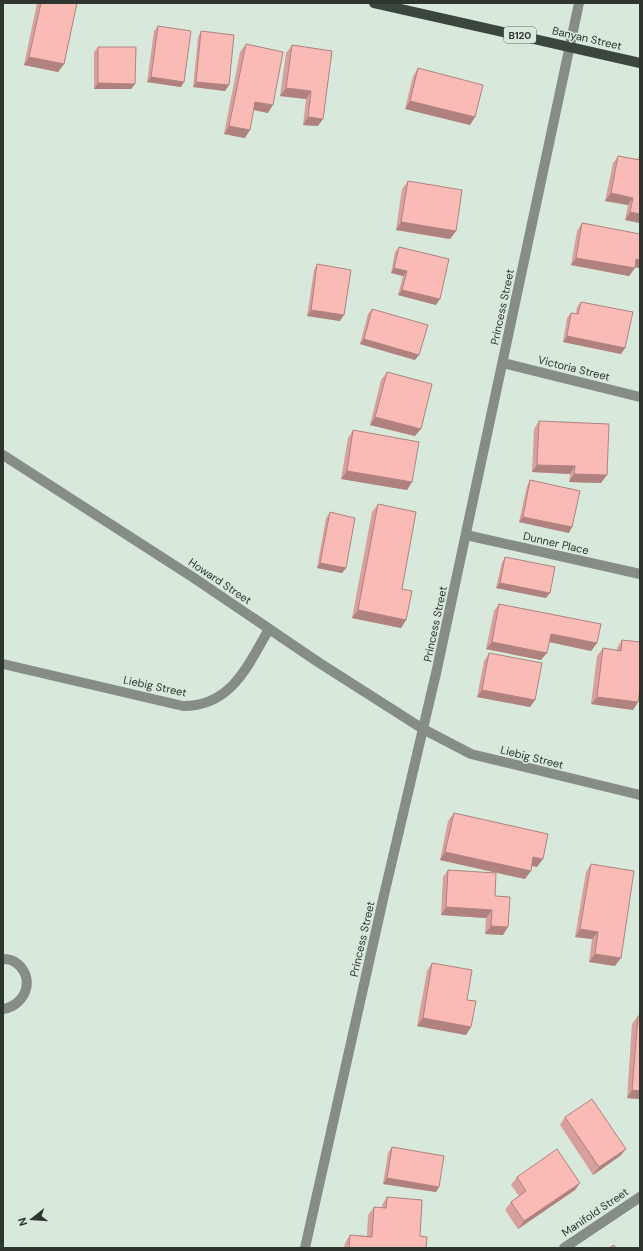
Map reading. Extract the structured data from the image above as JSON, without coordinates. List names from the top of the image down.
{
  "streets": {
    "main road": ["B120", "Banyan Street"],
    "street": [
      "Princess Street",
      "Victoria Street",
      "Dunner Place",
      "Howard Street",
      "Liebig Street",
      "Manifold Street"
    ]
  },
  "crossings": [
    ["Banyan Street", "Princess Street"],
    ["Princess Street", "Victoria Street"],
    ["Princess Street", "Dunner Place"],
    ["Princess Street", "Howard Street"],
    ["Princess Street", "Liebig Street"],
    ["Howard Street", "Liebig Street"]
  ],
  "north": "left"
}
